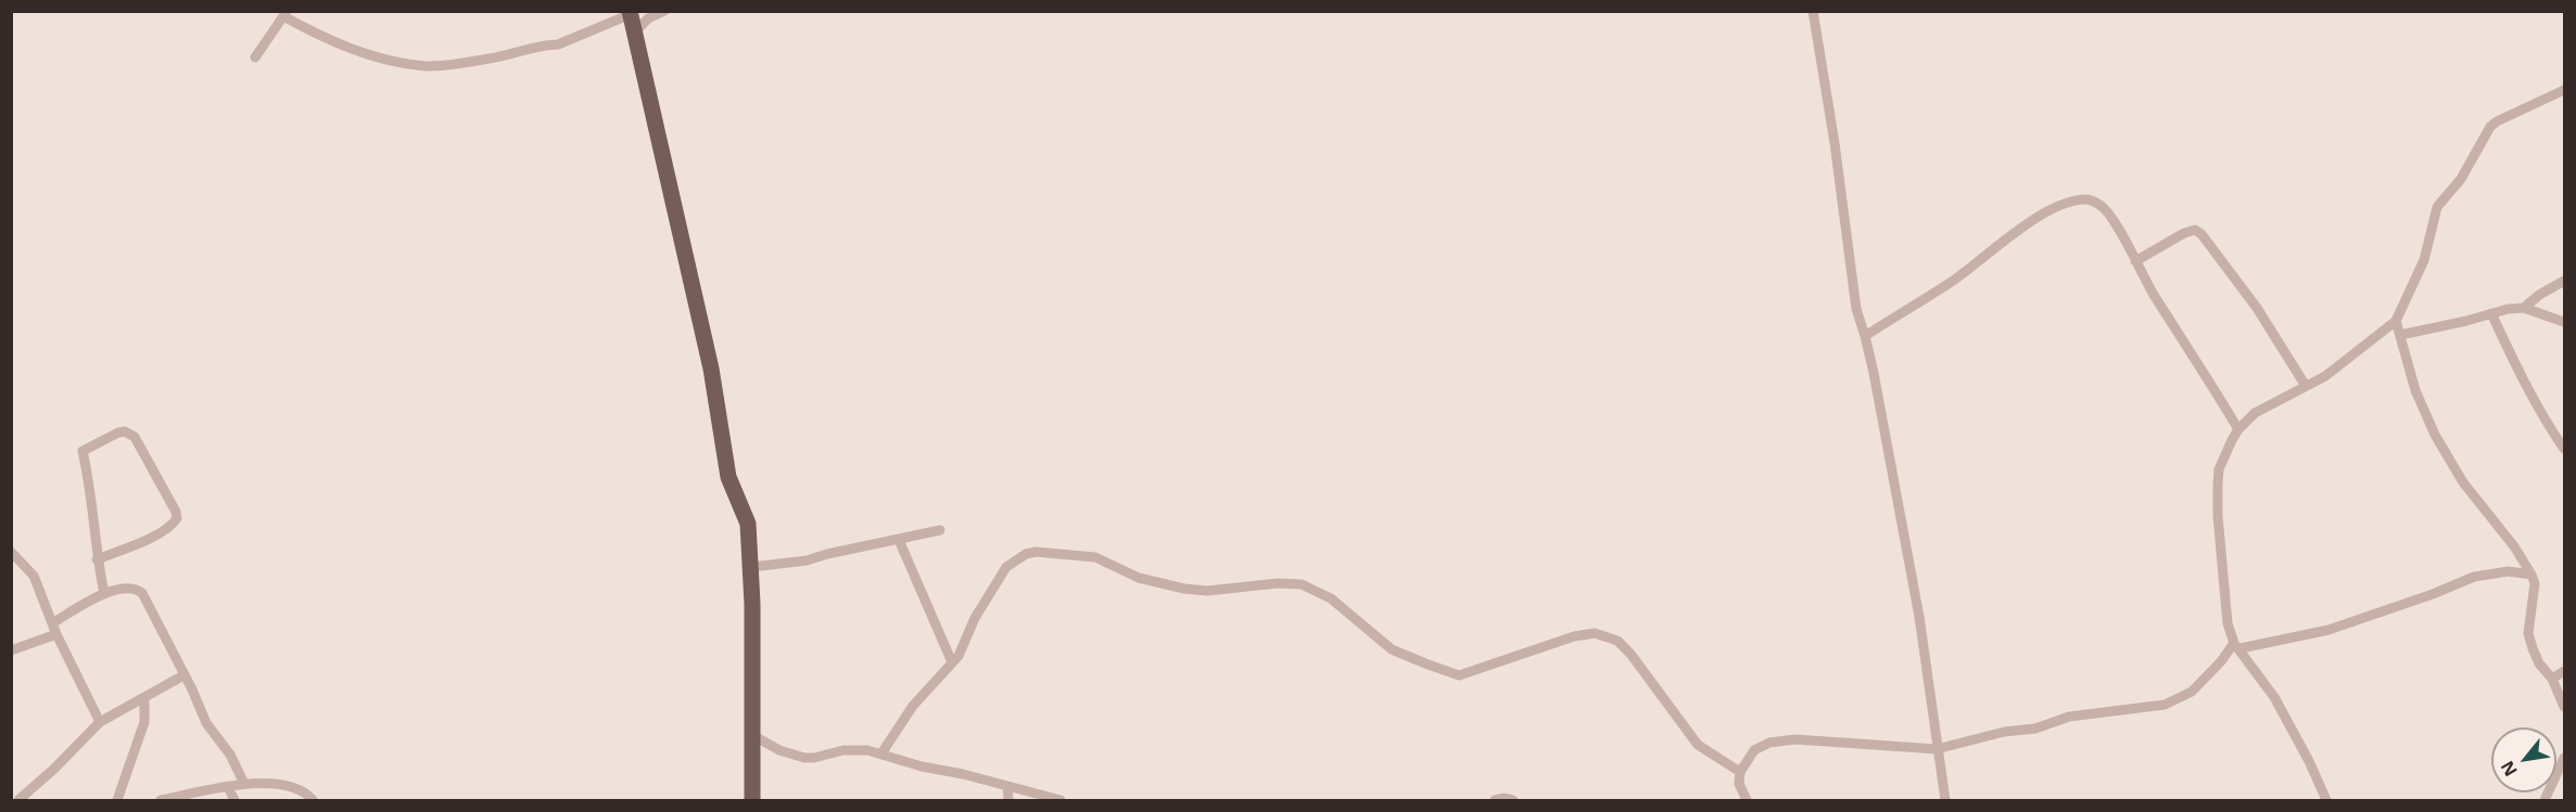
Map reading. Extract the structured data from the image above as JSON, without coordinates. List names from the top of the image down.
{
  "north": "bottom left"
}
